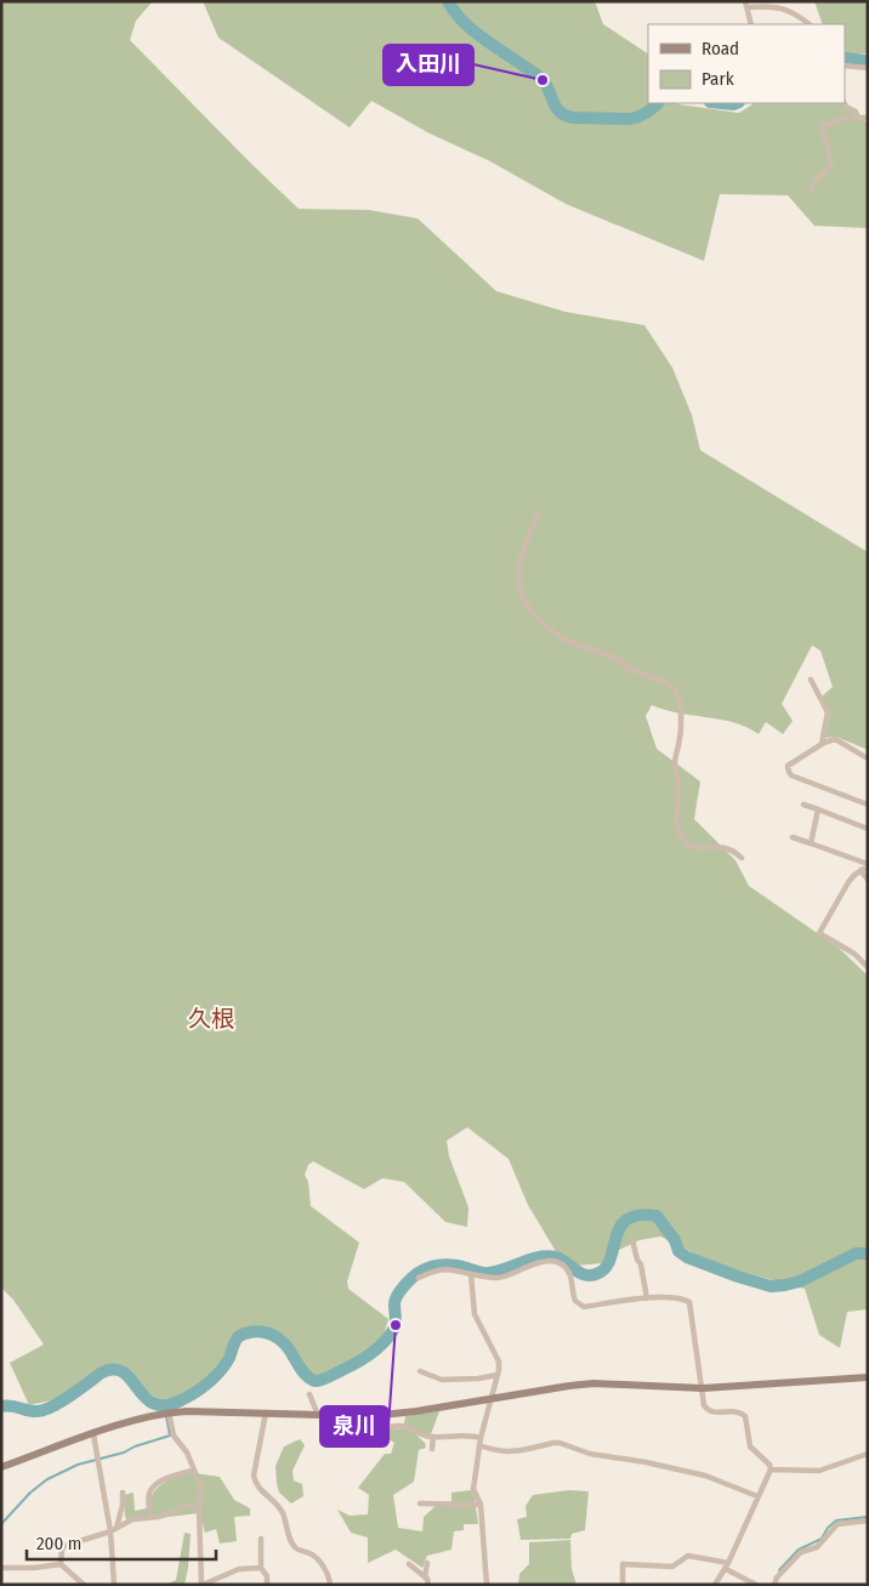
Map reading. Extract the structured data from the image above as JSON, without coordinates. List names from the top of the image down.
{
  "districts": ["久根"],
  "places": ["入田川", "泉川"],
  "legend": ["Road", "Park"],
  "scale_bar": "200 m"
}
